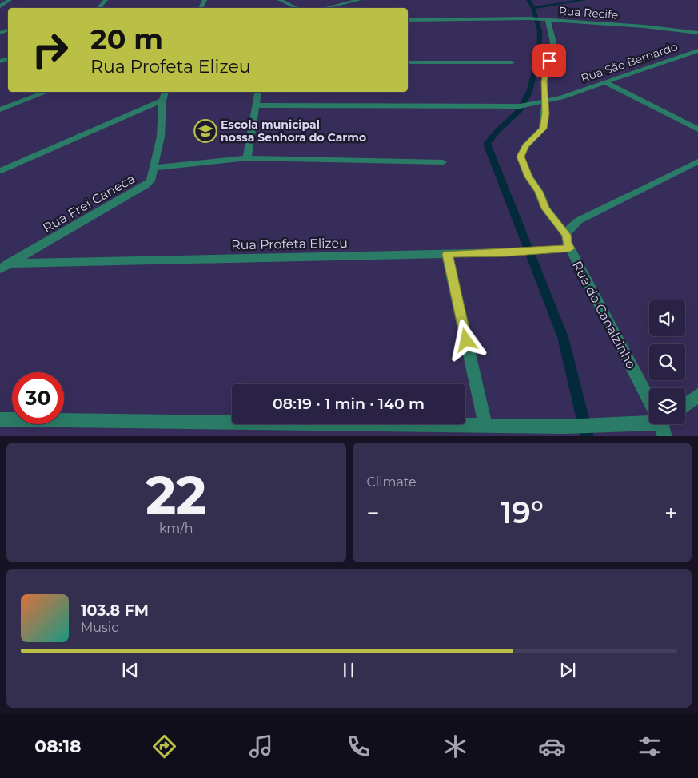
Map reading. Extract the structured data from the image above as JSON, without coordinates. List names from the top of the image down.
{
  "streets": {
    "street": [
      "Rua Recife",
      "Rua São Bernardo",
      "Rua Frei Caneca",
      "Rua Profeta Elizeu",
      "Rua do Canalzinho"
    ]
  },
  "crossings": [
    ["Rua Recife", "Rua do Canalzinho"],
    ["Rua São Bernardo", "Rua do Canalzinho"],
    ["Rua Frei Caneca", "Rua Profeta Elizeu"],
    ["Rua Profeta Elizeu", "Rua do Canalzinho"]
  ],
  "places": {
    "school or university": ["Escola municipal nossa Senhora do Carmo"]
  },
  "page": {
    "turn": ["20 m", "Rua Profeta Elizeu"],
    "limit": "30",
    "trip": "08:19 · 1 min · 140 m",
    "tile": [
      ["22", "km/h"],
      "Climate"
    ],
    "heat": ["−", "19°", "+"],
    "song": ["103.8 FM", "Music"],
    "tabs": "08:18"
  }
}
